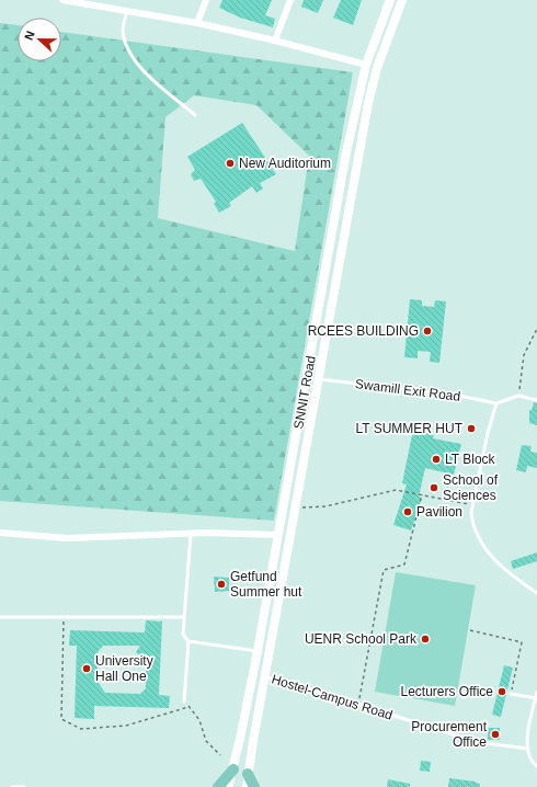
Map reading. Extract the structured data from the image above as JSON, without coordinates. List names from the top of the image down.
{
  "streets": {
    "street": ["SNNIT Road"],
    "lane": ["Swamill Exit Road", "Hostel-Campus Road"]
  },
  "crossings": [
    ["Swamill Exit Road", "SNNIT Road"],
    ["SNNIT Road", "Hostel-Campus Road"]
  ],
  "places": [
    "New Auditorium",
    "RCEES BUILDING",
    "LT SUMMER HUT",
    "LT Block",
    "School of Sciences",
    "Pavilion",
    "Getfund Summer hut",
    "UENR School Park",
    "University Hall One",
    "Lecturers Office",
    "Procurement Office"
  ],
  "north": "left"
}
